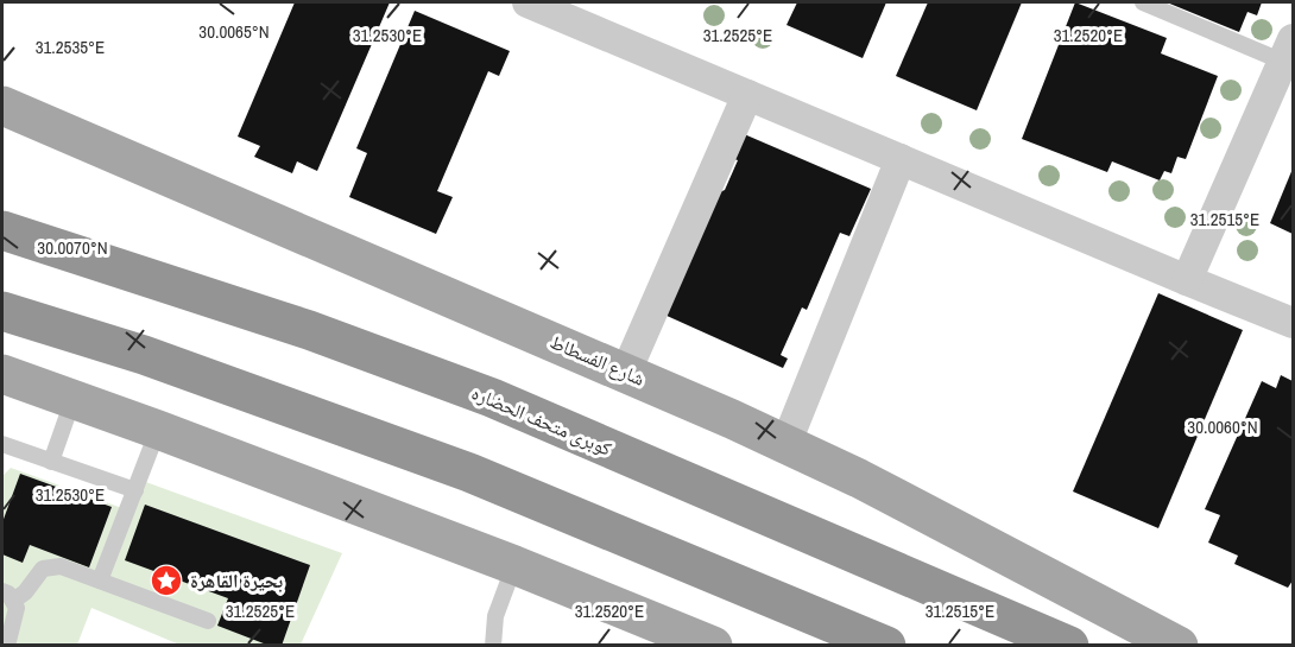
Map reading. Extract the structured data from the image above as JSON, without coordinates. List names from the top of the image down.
{
  "streets": {
    "highway": ["كوبرى متحف الحضاره"],
    "main road": ["شارع الفسطاط"]
  },
  "places": {
    "place": ["بحيرة القاهرة"]
  },
  "coordinates": [
    "30.0065°N",
    "31.2530°E",
    "31.2525°E",
    "31.2520°E",
    "31.2535°E",
    "31.2515°E",
    "30.0070°N",
    "30.0060°N"
  ]
}
